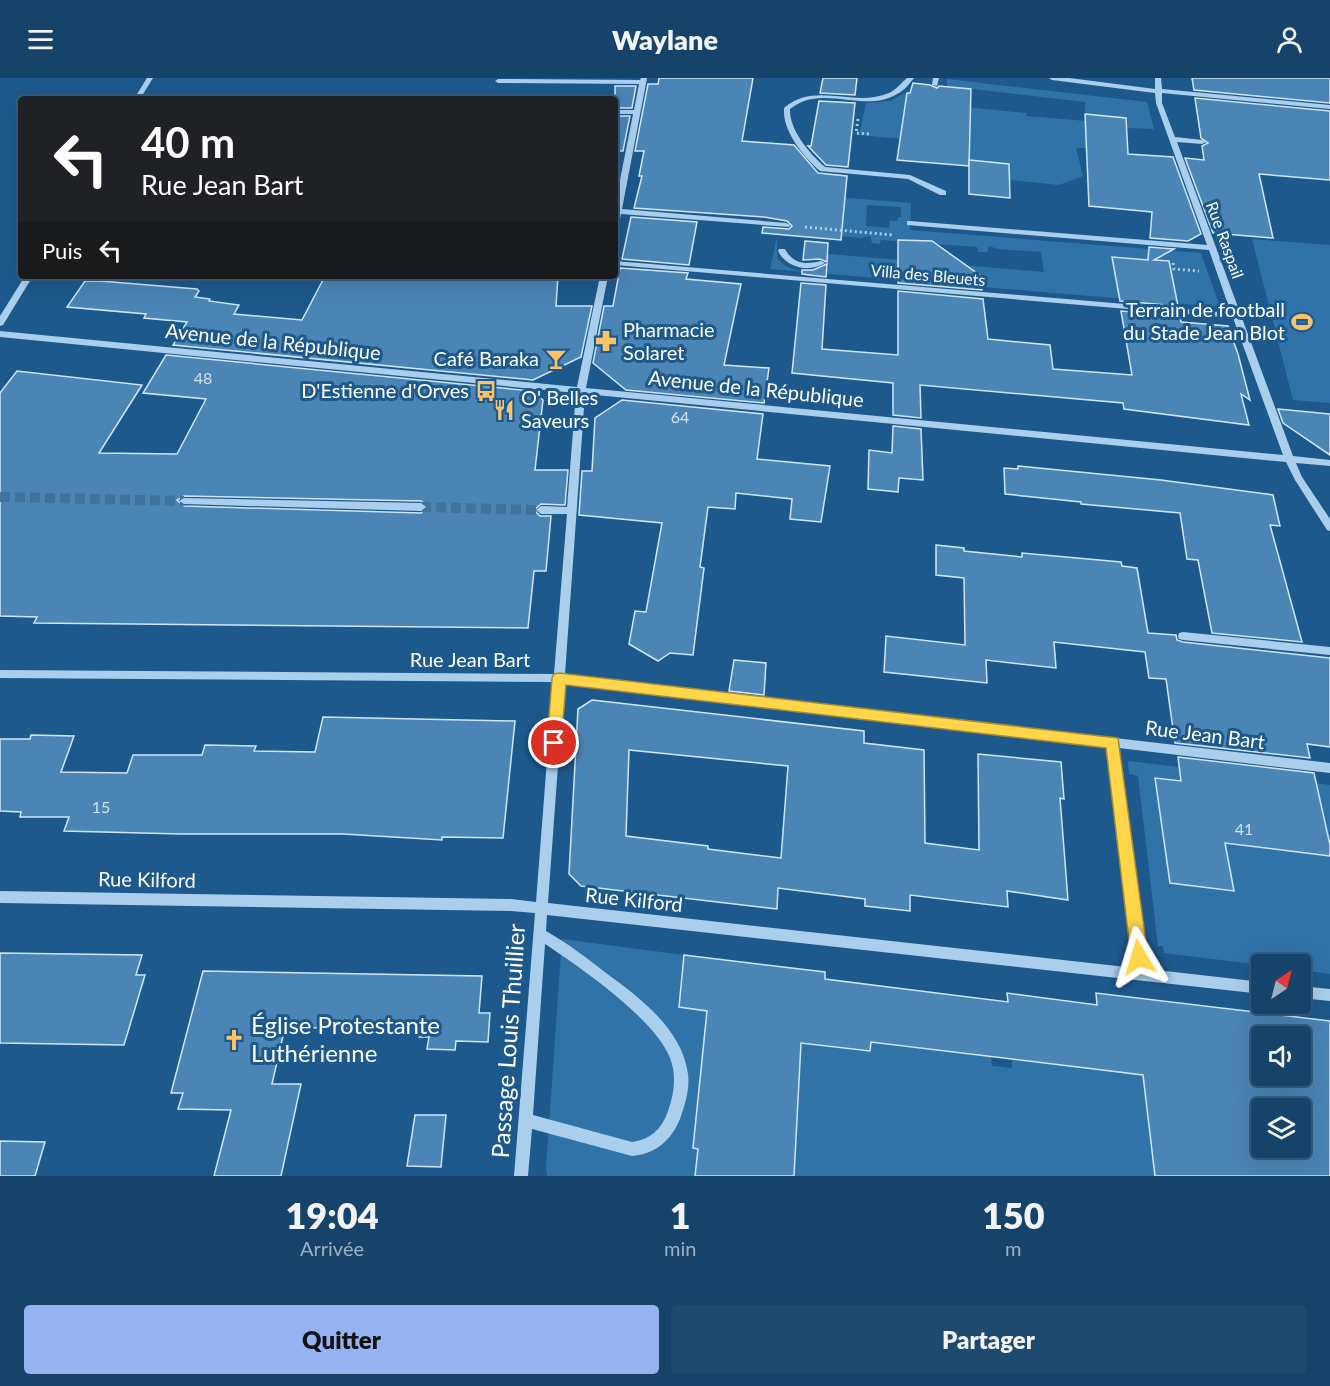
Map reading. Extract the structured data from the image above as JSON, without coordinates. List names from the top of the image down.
{
  "streets": {
    "street": [
      "Rue Raspail",
      "Villa des Bleuets",
      "Avenue de la République",
      "Rue Jean Bart",
      "Rue Kilford",
      "Passage Louis Thuillier"
    ]
  },
  "crossings": [
    ["Rue Raspail", "Villa des Bleuets"],
    ["Rue Raspail", "Avenue de la République"],
    ["Avenue de la République", "Passage Louis Thuillier"],
    ["Rue Jean Bart", "Passage Louis Thuillier"],
    ["Rue Kilford", "Passage Louis Thuillier"]
  ],
  "places": {
    "sports": ["Terrain de football du Stade Jean Blot"],
    "pharmacy": ["Pharmacie Solaret"],
    "bar": ["Café Baraka"],
    "bus stop": ["D'Estienne d'Orves"],
    "restaurant": ["O' Belles Saveurs"],
    "church": ["Église Protestante Luthérienne"]
  },
  "house_numbers": [
    "48",
    "64",
    "15",
    "41"
  ],
  "north": "top right",
  "page": {
    "header": "Waylane",
    "turn": ["40 m", "Rue Jean Bart"],
    "then": "Puis",
    "eta": [
      "19:04",
      "Arrivée",
      "1",
      "min",
      "150",
      "m"
    ],
    "buttons": ["Quitter", "Partager"]
  }
}
